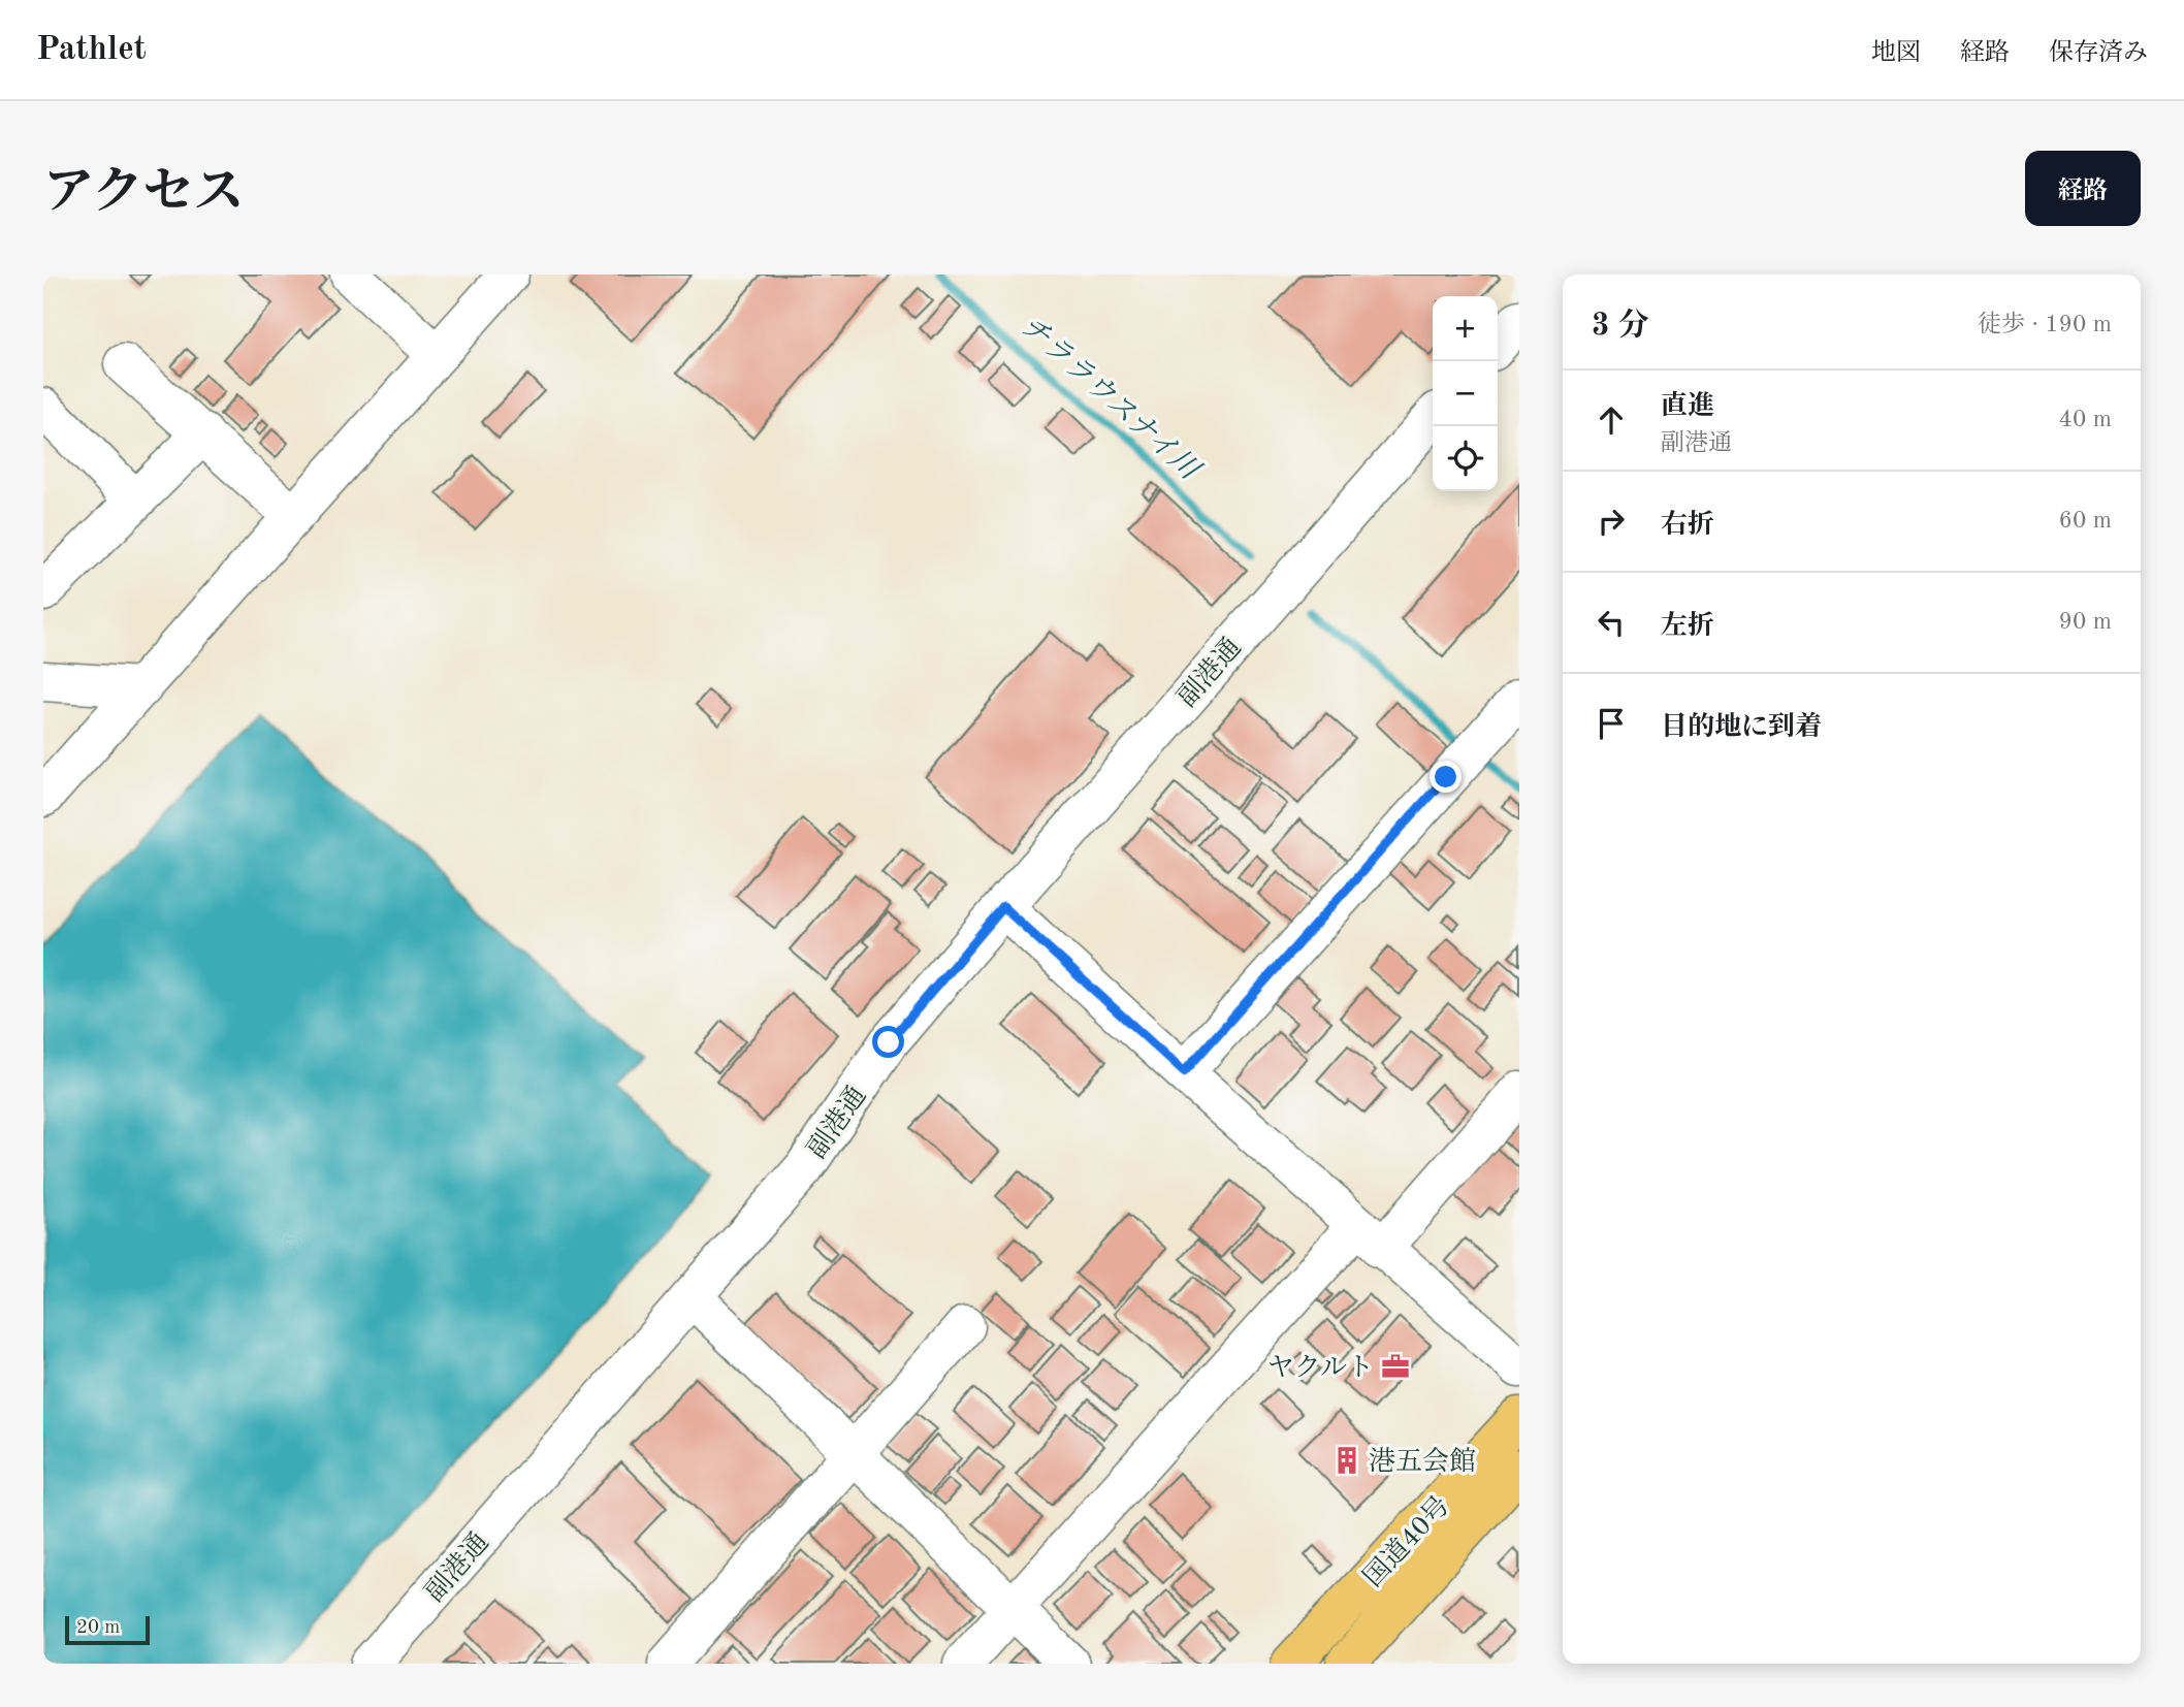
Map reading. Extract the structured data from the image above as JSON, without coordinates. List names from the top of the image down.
{
  "streets": {
    "highway": ["国道40号"],
    "street": ["副港通"]
  },
  "water": ["チララウスナイ川"],
  "places": {
    "office": ["ヤクルト"],
    "building": ["港五会館"]
  },
  "scale_bar": "20 m",
  "page": {
    "header": "Pathlet",
    "nav": ["地図", "経路", "保存済み"],
    "title": "アクセス",
    "buttons": "経路",
    "heading": ["3 分", "徒歩 · 190 m"],
    "map_buttons": ["+", "−"],
    "list": [
      ["直進", "副港通", "40 m"],
      ["右折", "60 m"],
      ["左折", "90 m"],
      "目的地に到着"
    ],
    "scale": "20 m"
  }
}
